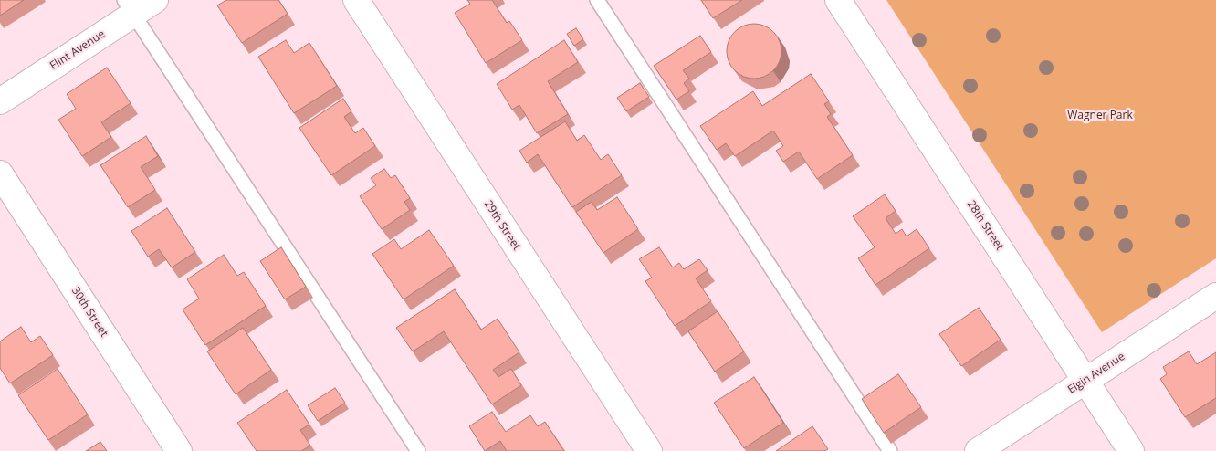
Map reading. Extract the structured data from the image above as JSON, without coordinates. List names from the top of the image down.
{
  "streets": {
    "street": [
      "Flint Avenue",
      "29th Street",
      "28th Street",
      "30th Street",
      "Elgin Avenue"
    ]
  },
  "crossings": [
    ["28th Street", "Elgin Avenue"]
  ],
  "parks": ["Wagner Park"]
}
